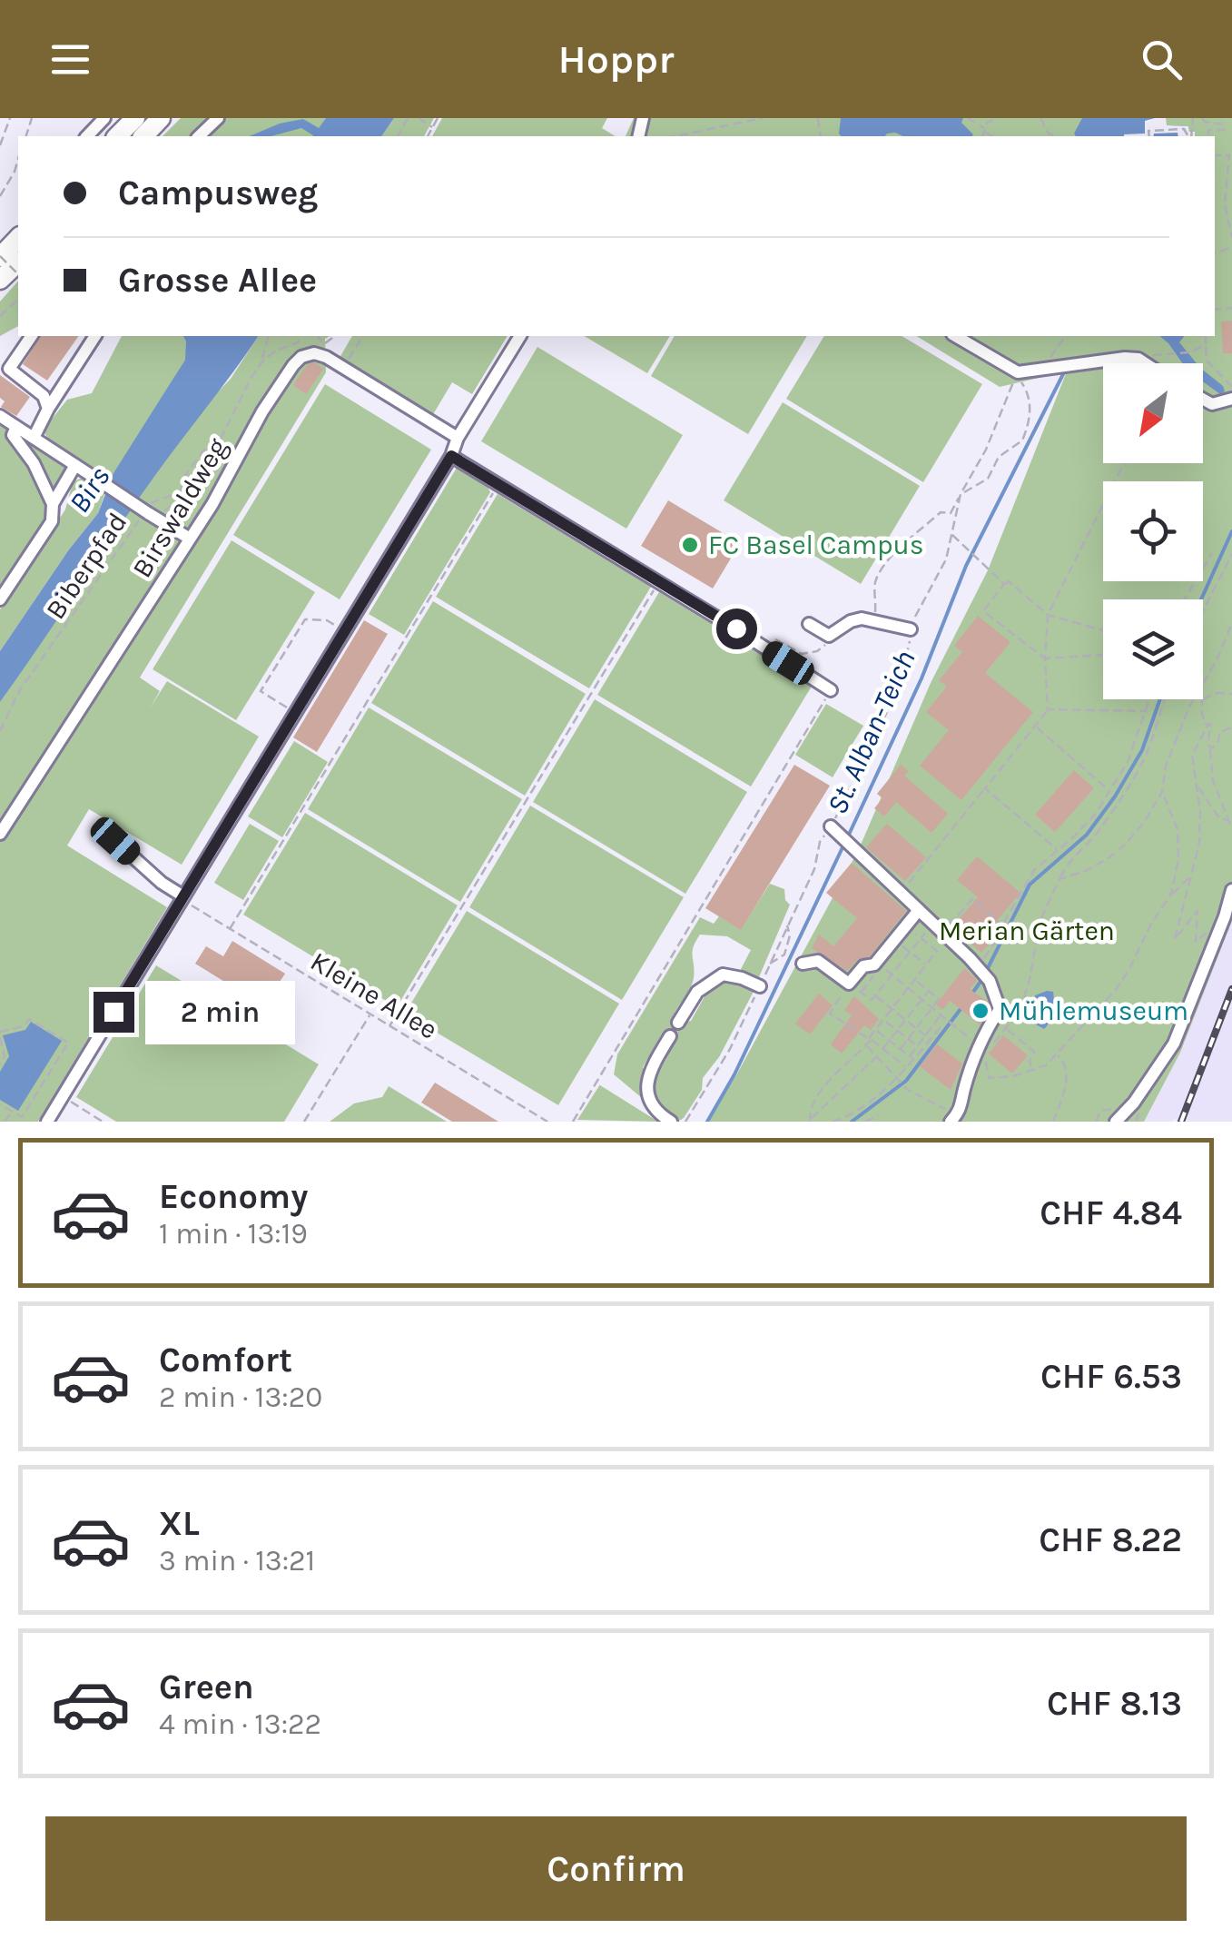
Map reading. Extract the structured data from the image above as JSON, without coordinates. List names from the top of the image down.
{
  "streets": {
    "lane": ["Birswaldweg"],
    "path": ["Biberpfad", "Kleine Allee"]
  },
  "crossings": [
    ["Birswaldweg", "Biberpfad"]
  ],
  "water": ["Birs", "St. Alban-Teich"],
  "parks": ["Merian Gärten"],
  "places": ["FC Basel Campus", "Mühlemuseum"],
  "north": "bottom left",
  "page": {
    "header": "Hoppr",
    "banner": ["Campusweg", "Grosse Allee"],
    "bubble": "2 min",
    "list": [
      {
        "name": "Economy",
        "note": "1 min · 13:19",
        "value": "CHF 4.84"
      },
      {
        "name": "Comfort",
        "note": "2 min · 13:20",
        "value": "CHF 6.53"
      },
      {
        "name": "XL",
        "note": "3 min · 13:21",
        "value": "CHF 8.22"
      },
      {
        "name": "Green",
        "note": "4 min · 13:22",
        "value": "CHF 8.13"
      }
    ],
    "buttons": "Confirm"
  }
}
